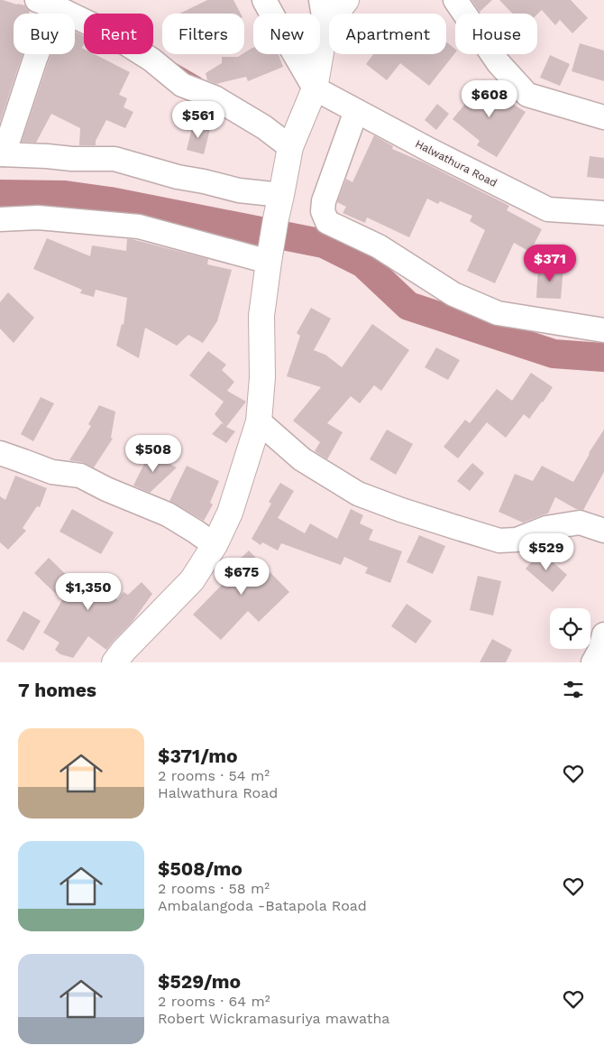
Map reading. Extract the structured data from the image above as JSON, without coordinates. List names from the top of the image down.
{
  "streets": {
    "street": ["Halwathura Road"]
  },
  "page": {
    "chip": [
      "Buy",
      "Rent",
      "Filters",
      "New",
      "Apartment",
      "House"
    ],
    "price": [
      "$608",
      "$561",
      "$371",
      "$508",
      "$529",
      "$675",
      "$1,350"
    ],
    "heading": "7 homes",
    "list": [
      {
        "name": "$371/mo",
        "note": "2 rooms · 54 m² · Halwathura Road"
      },
      {
        "name": "$508/mo",
        "note": "2 rooms · 58 m² · Ambalangoda -Batapola Road"
      },
      {
        "name": "$529/mo",
        "note": "2 rooms · 64 m² · Robert Wickramasuriya mawatha"
      }
    ]
  }
}
